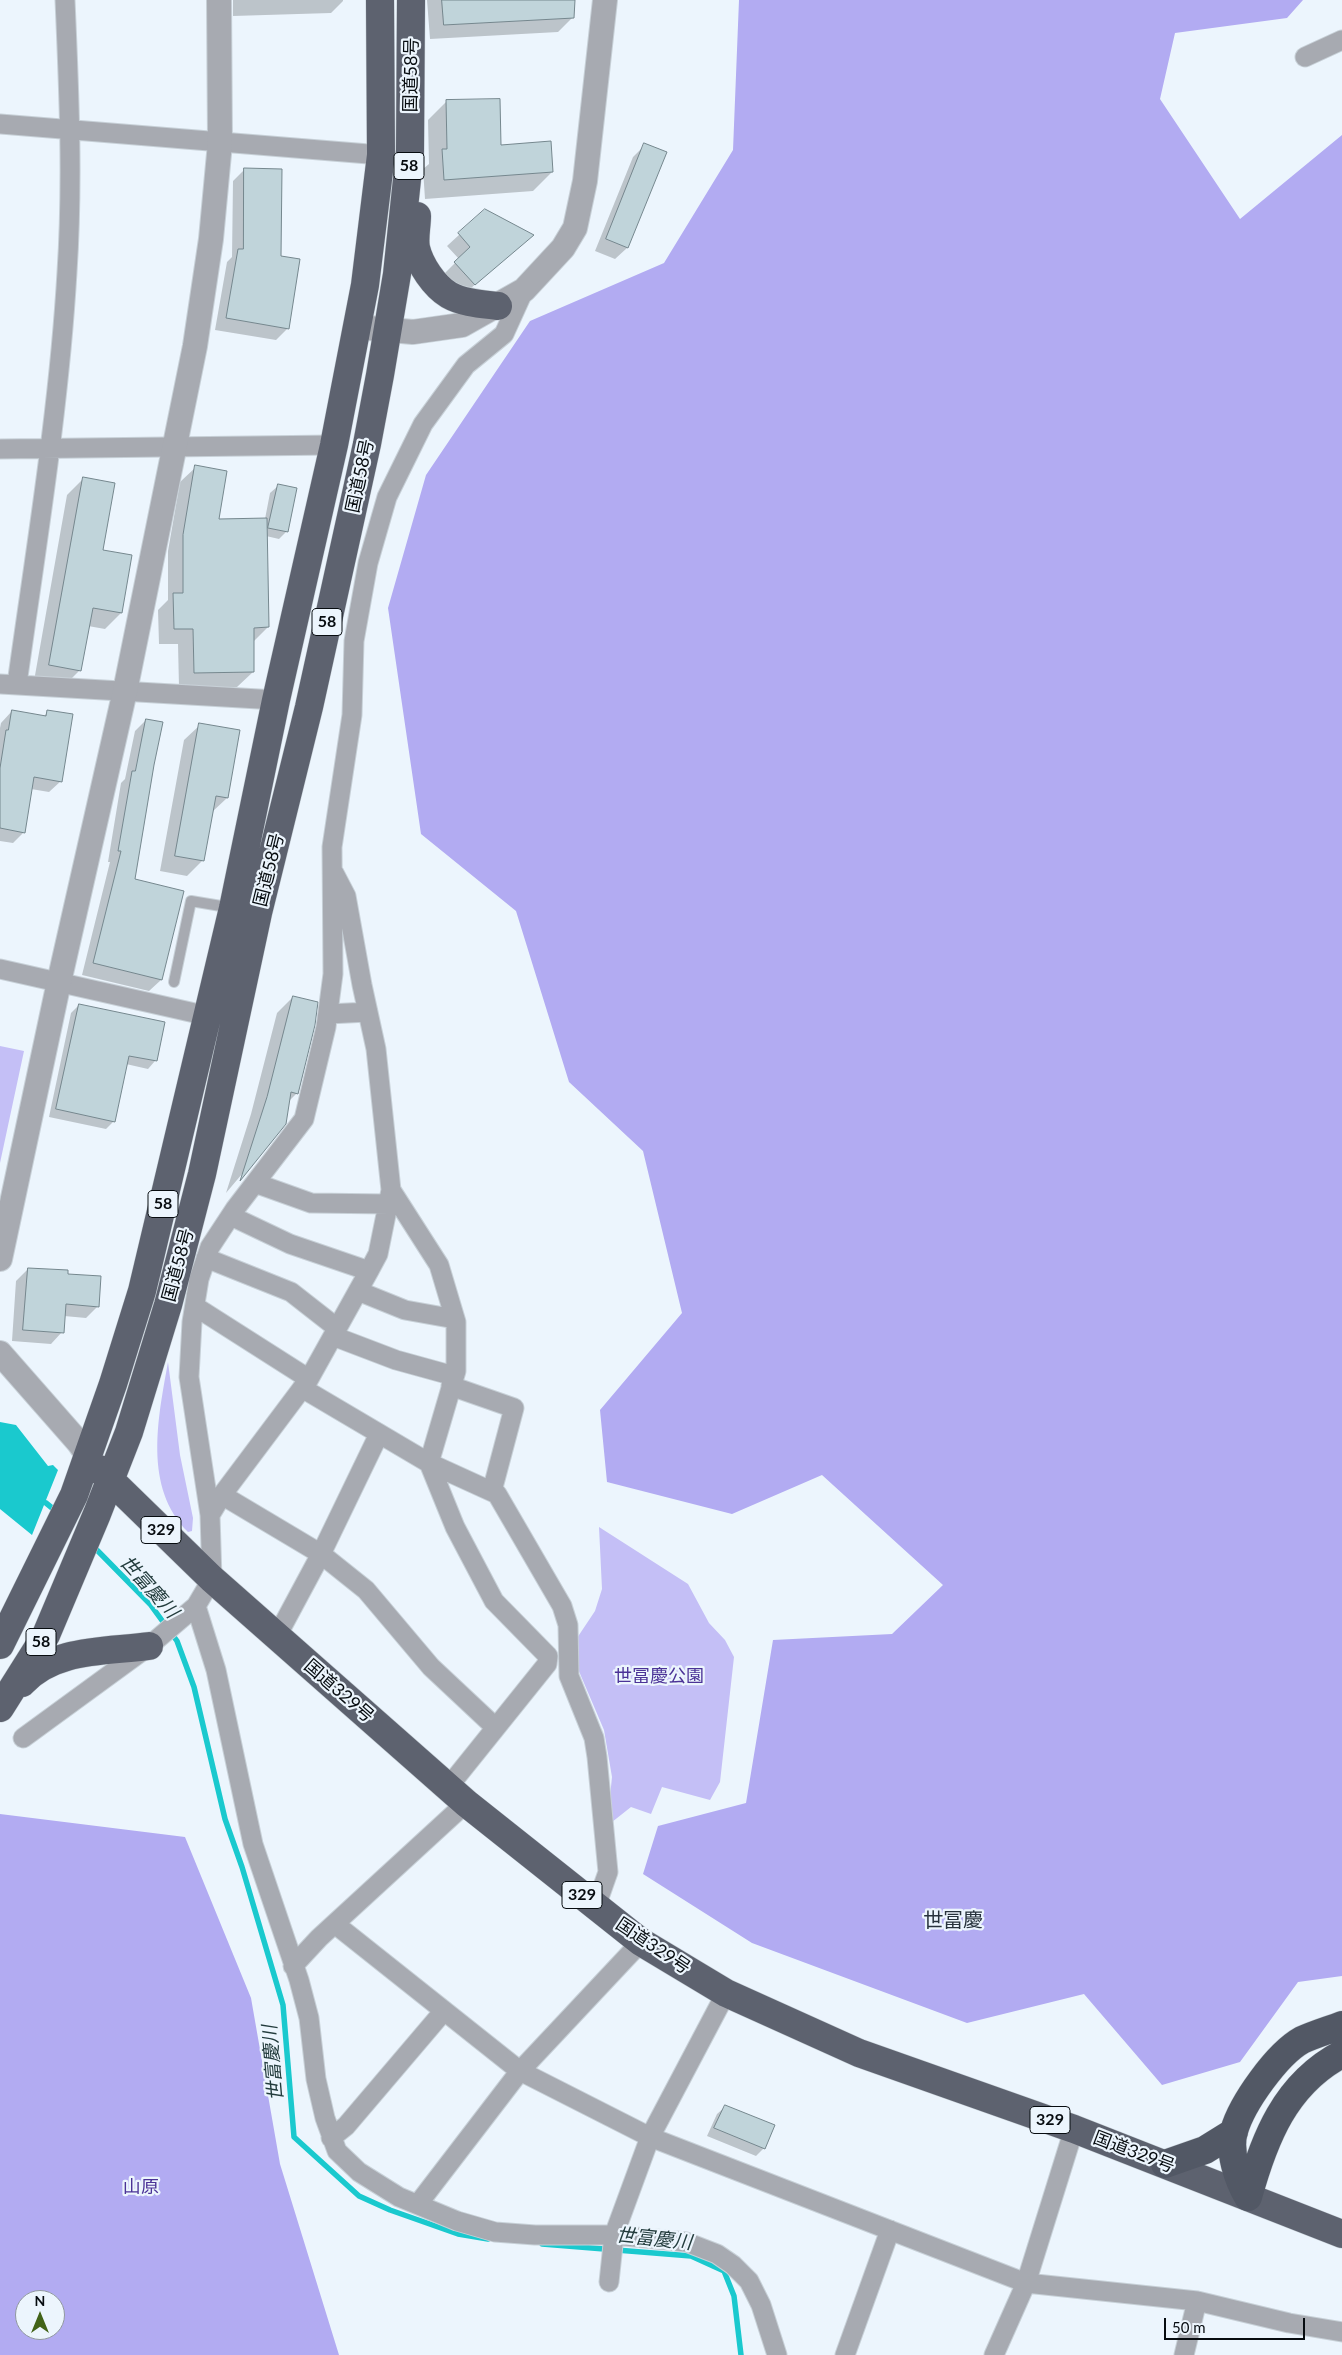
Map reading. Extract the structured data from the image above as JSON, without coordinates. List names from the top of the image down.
{
  "streets": {
    "highway": [
      "国道58号",
      "58",
      "329",
      "国道329号"
    ]
  },
  "crossings": [
    ["国道58号", "国道329号"]
  ],
  "districts": ["世冨慶"],
  "water": ["世富慶川"],
  "parks": ["世冨慶公園", "山原"],
  "scale_bar": "50 m",
  "north": "top"
}
